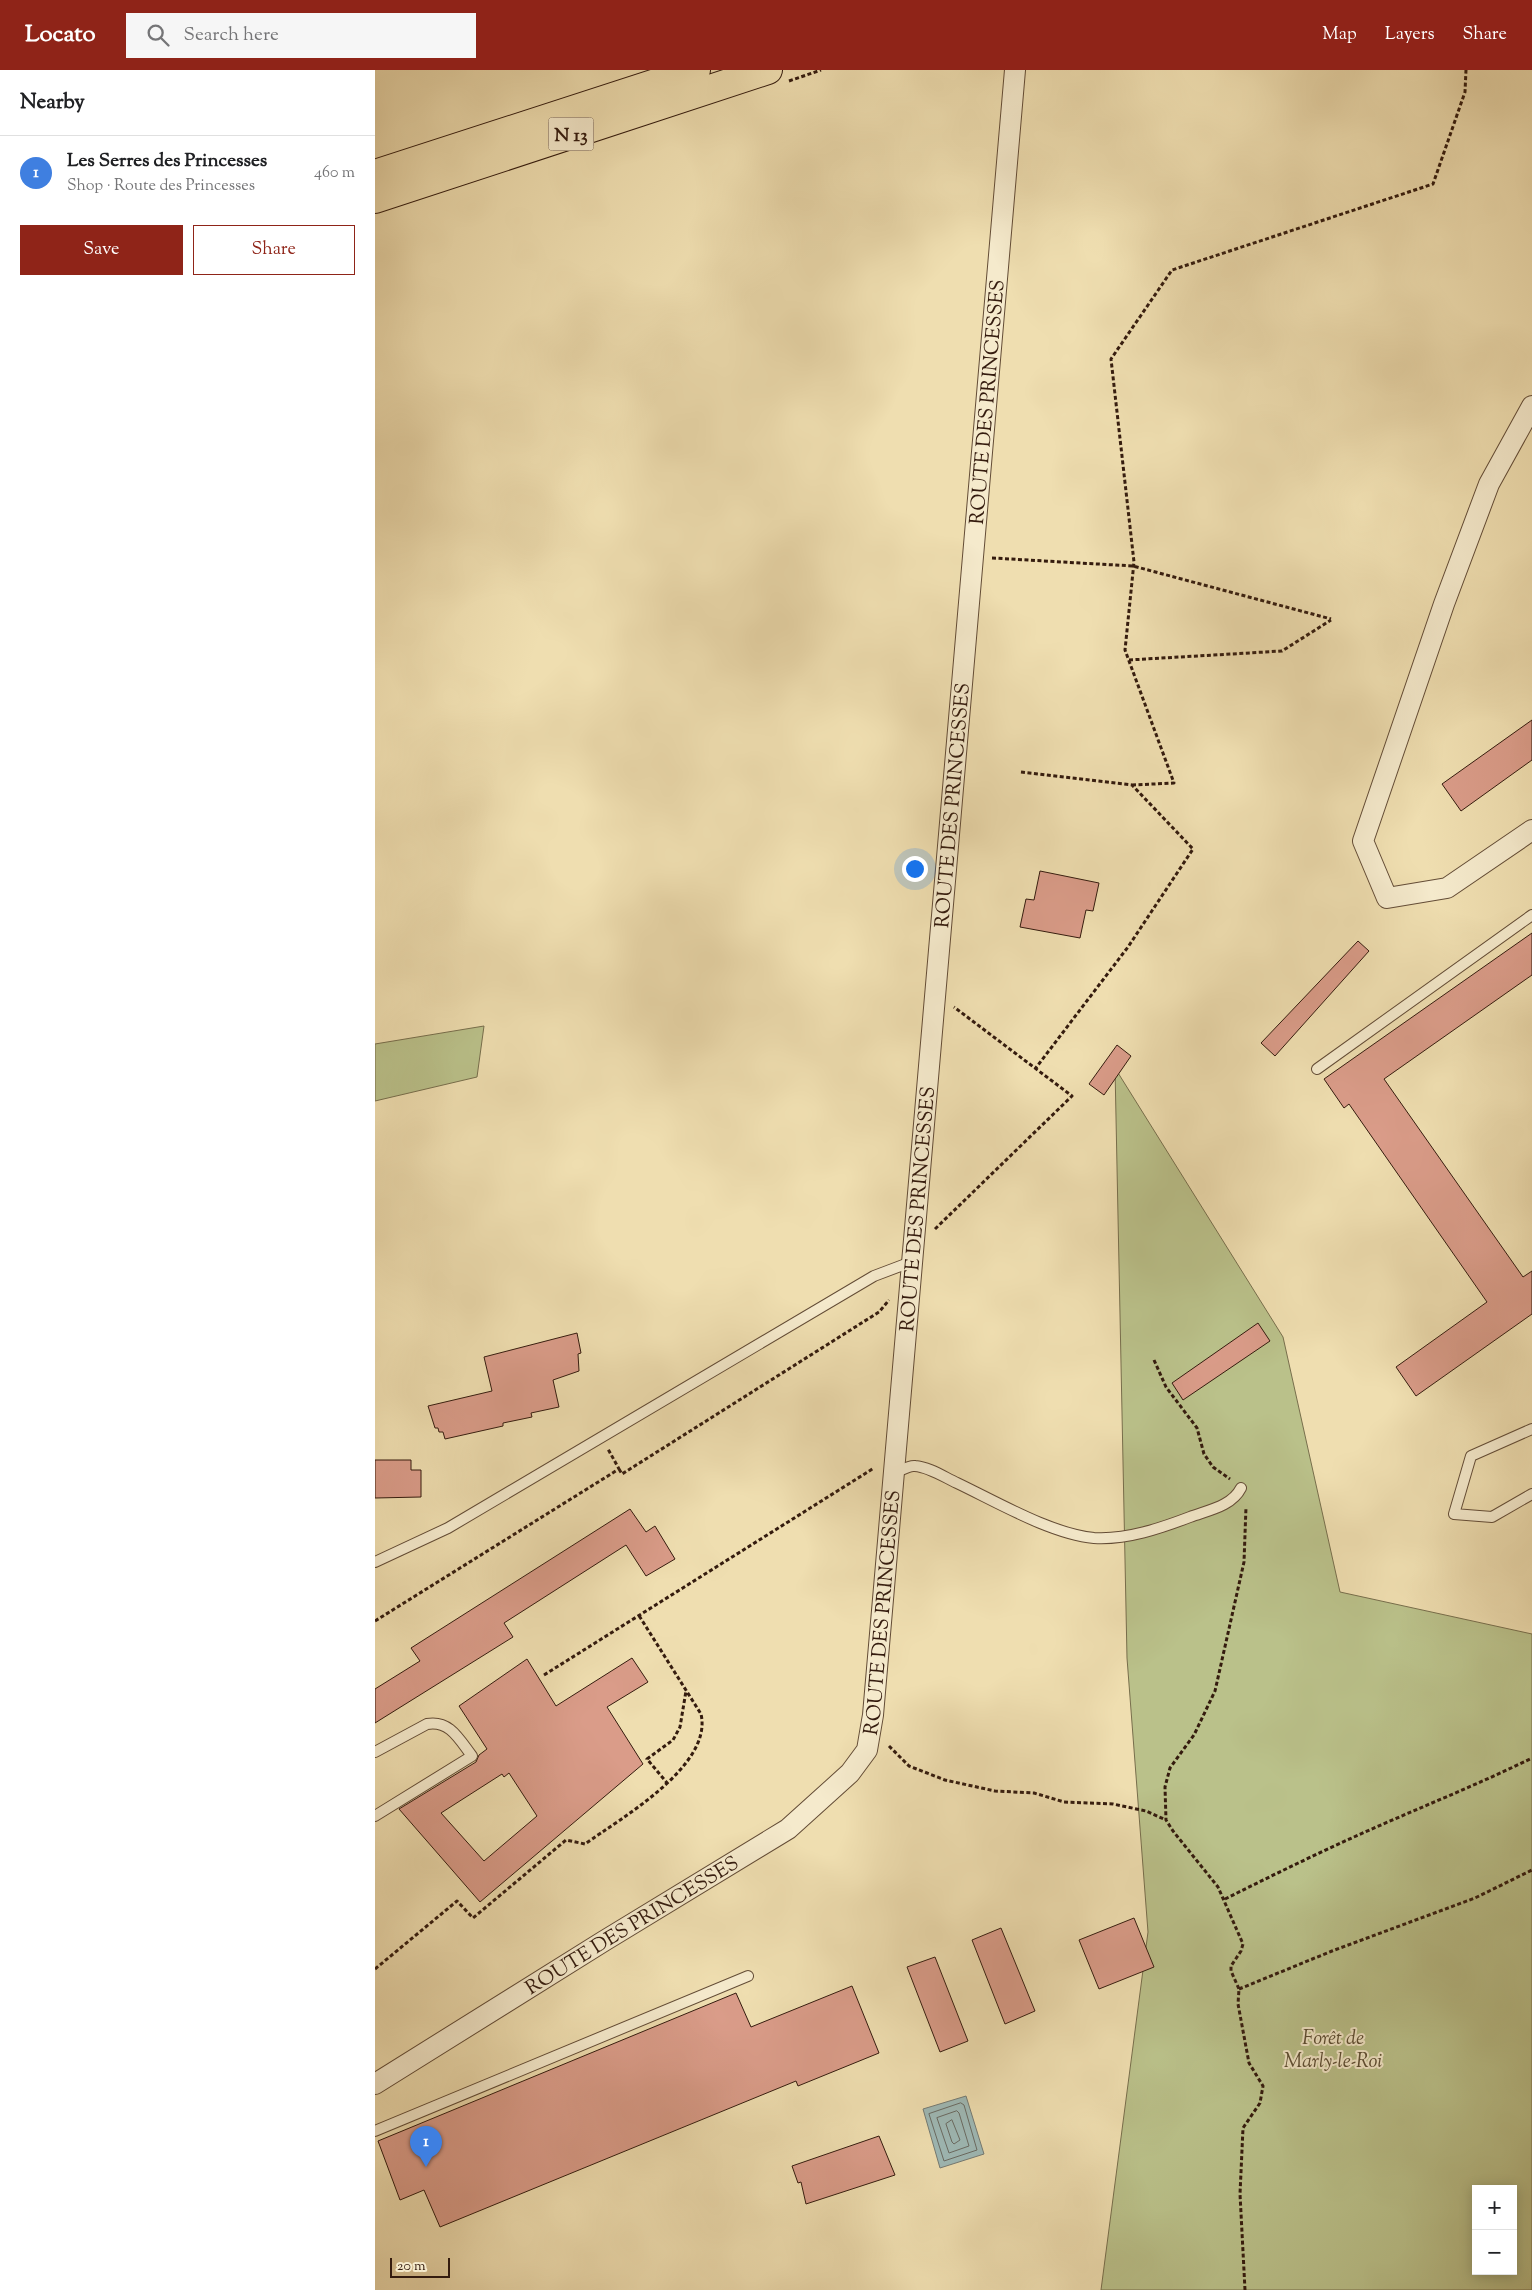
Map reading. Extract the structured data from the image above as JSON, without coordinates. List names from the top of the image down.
{
  "streets": {
    "main road": ["N 13"],
    "street": ["ROUTE DES PRINCESSES"]
  },
  "parks": ["Forêt de Marly-le-Roi"],
  "scale_bar": "20 m",
  "page": {
    "header": "Locato",
    "search": "Search here",
    "nav": ["Map", "Layers", "Share"],
    "heading": "Nearby",
    "list": [
      {
        "mark": "1",
        "name": "Les Serres des Princesses",
        "note": "Shop · Route des Princesses",
        "value": "460 m"
      }
    ],
    "buttons": ["Save", "Share"],
    "pins": "1",
    "map_buttons": ["+", "−"],
    "scale": "20 m"
  }
}
